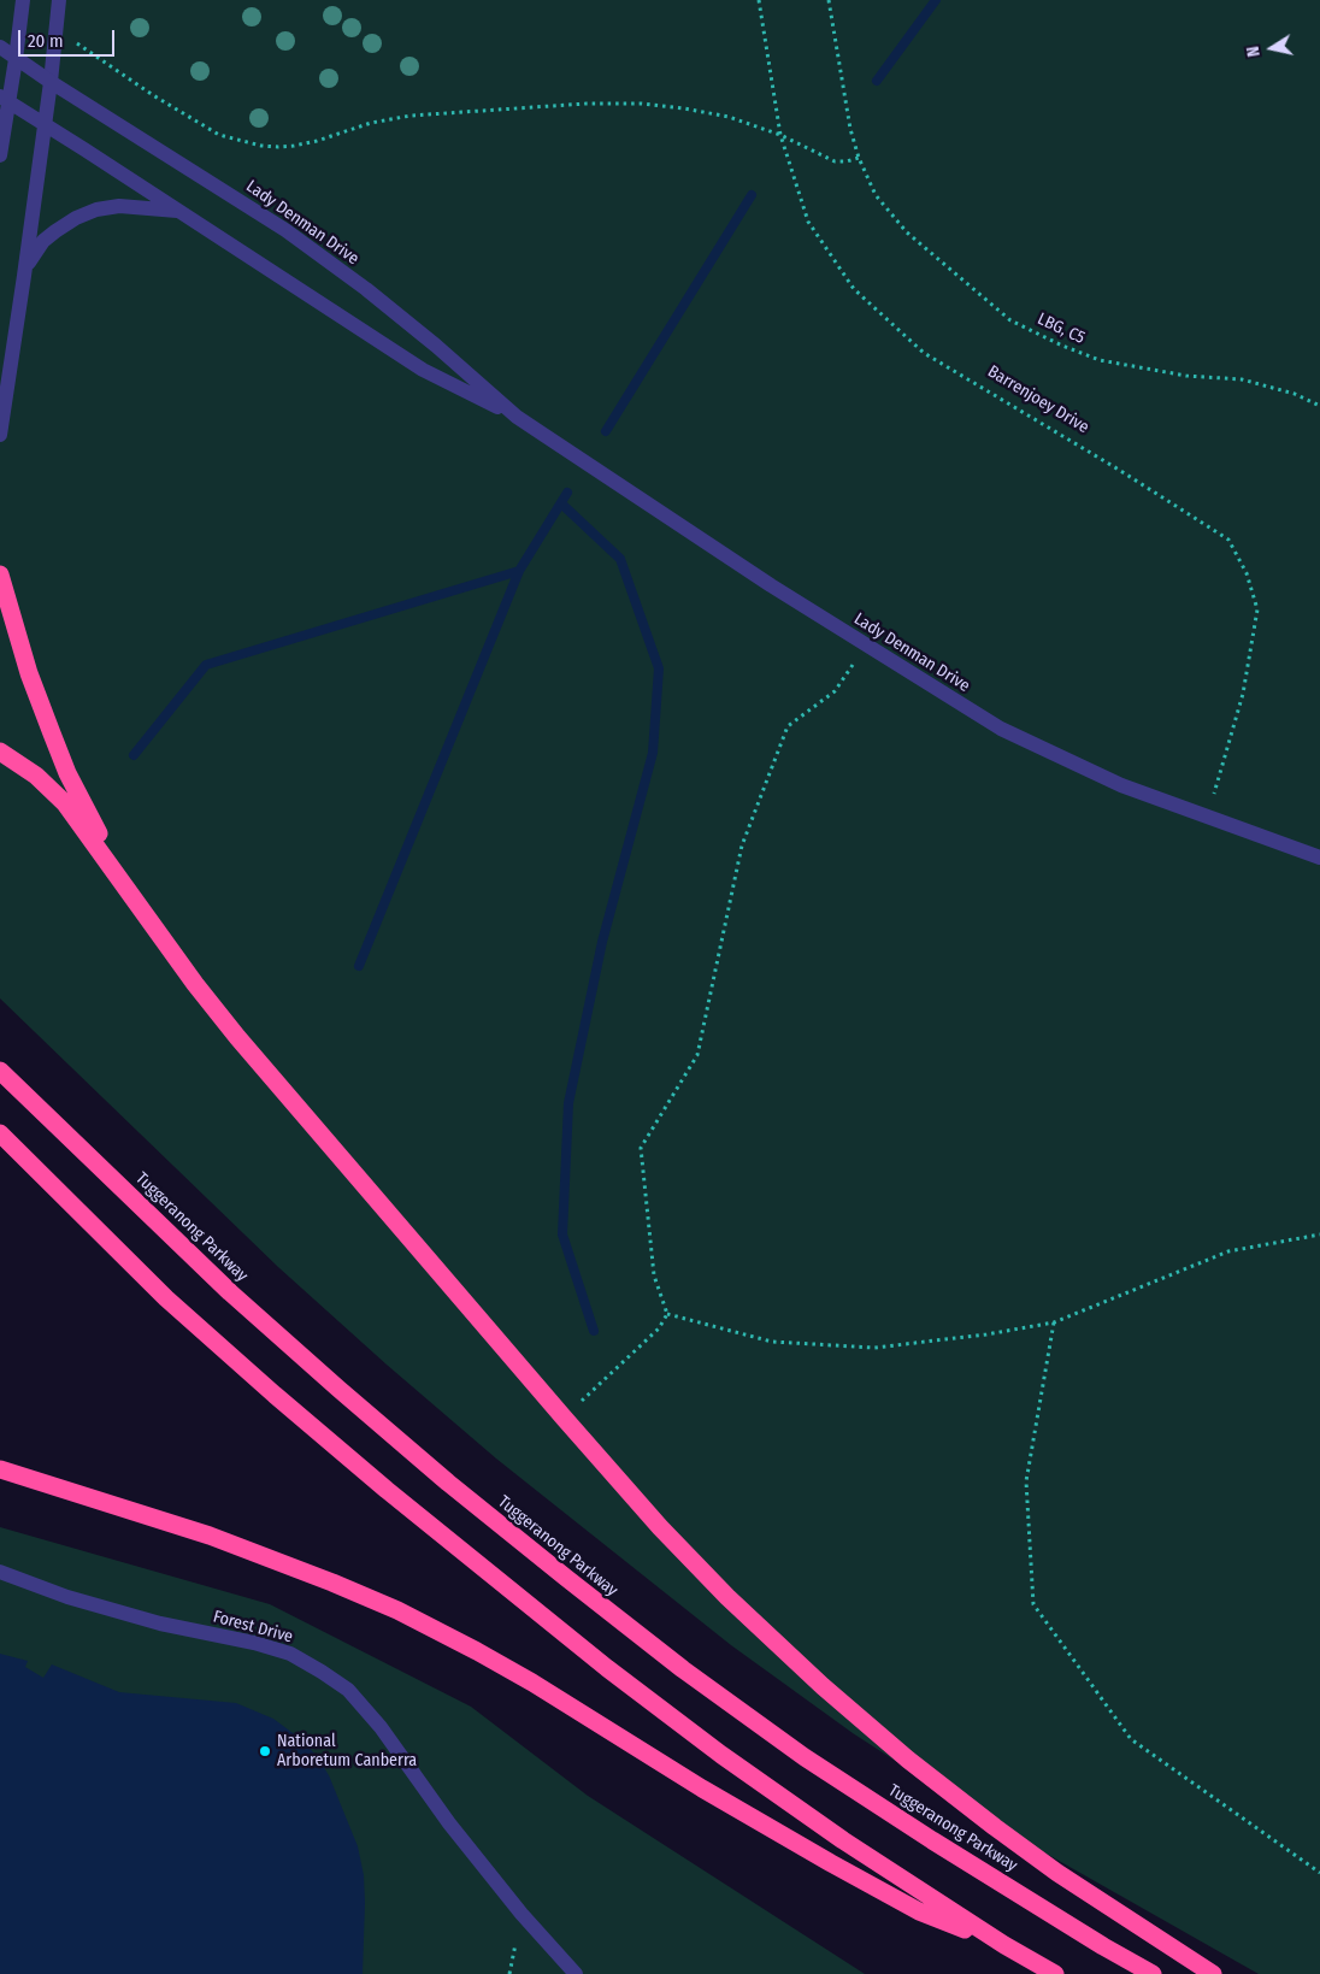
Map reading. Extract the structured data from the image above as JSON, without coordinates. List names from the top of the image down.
{
  "streets": {
    "highway": ["Tuggeranong Parkway"],
    "street": ["Lady Denman Drive", "Forest Drive"],
    "path": ["LBG, C5", "Barrenjoey Drive"]
  },
  "crossings": [
    ["Lady Denman Drive", "Barrenjoey Drive"]
  ],
  "places": ["National Arboretum Canberra"],
  "scale_bar": "20 m",
  "north": "left"
}
